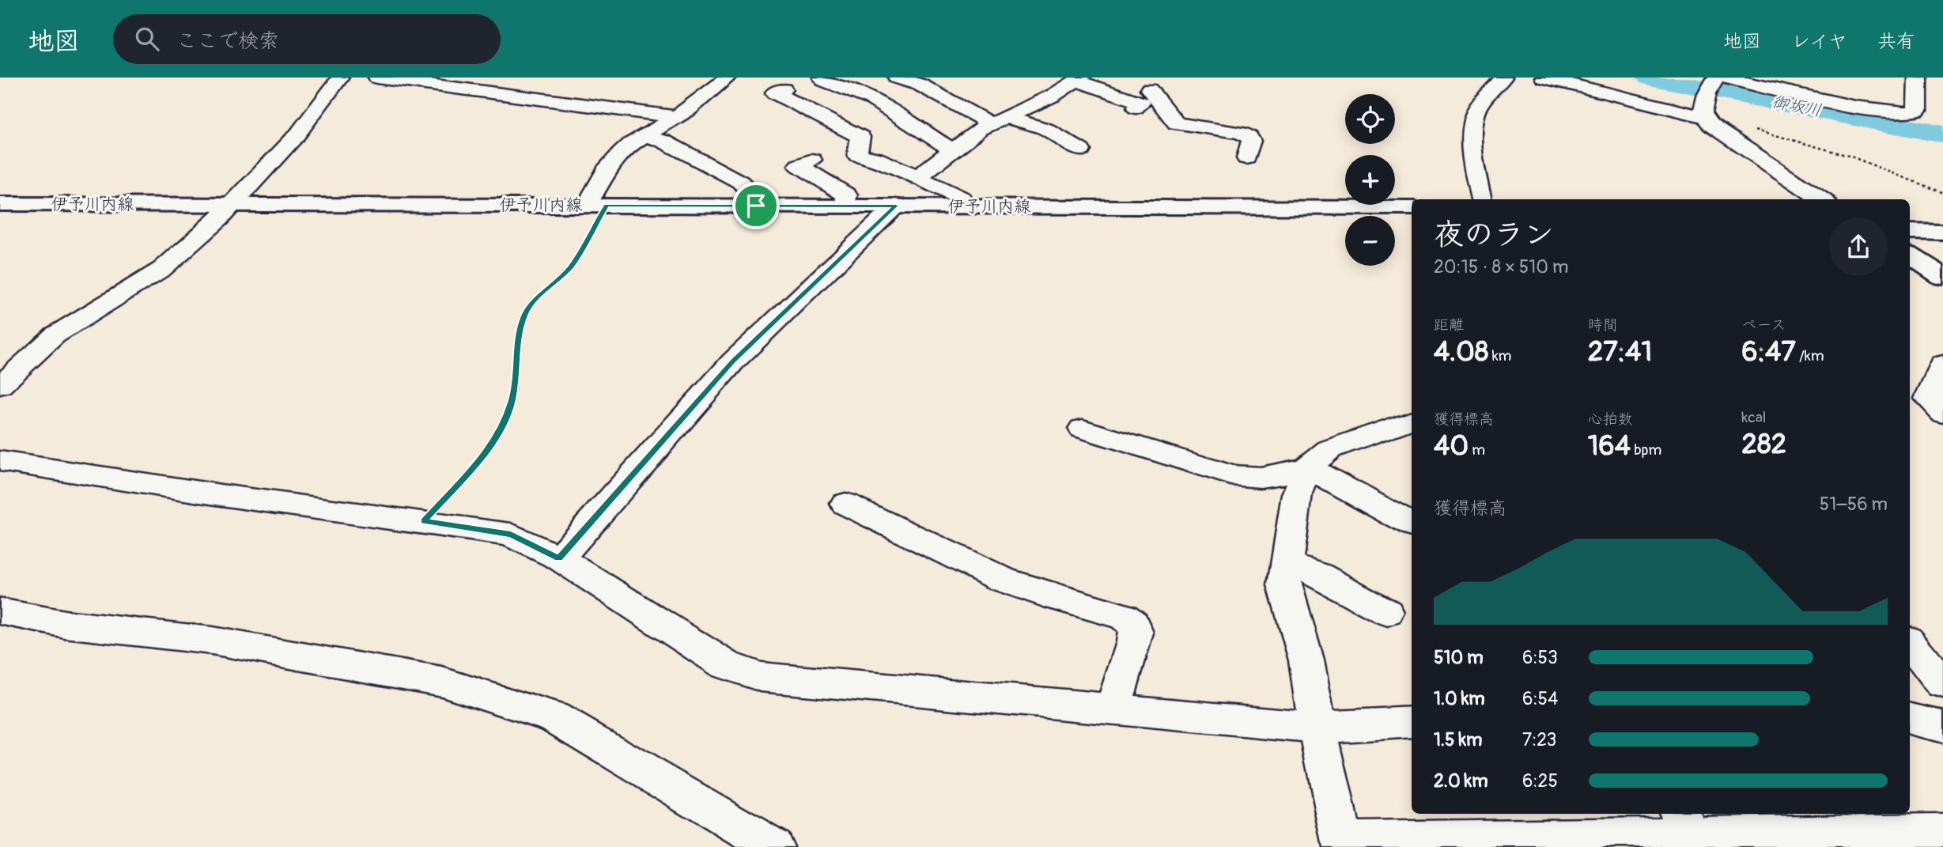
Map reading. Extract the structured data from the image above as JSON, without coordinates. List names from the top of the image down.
{
  "streets": {
    "main road": ["伊予川内線"]
  },
  "water": ["御坂川"],
  "page": {
    "header": "地図",
    "search": "ここで検索",
    "nav": ["地図", "レイヤ", "共有"],
    "map_buttons": ["+", "−"],
    "heading": ["夜のラン", "20:15 · 8 × 510 m"],
    "stats": [
      ["距離", "4.08 km"],
      ["時間", "27:41"],
      ["ペース", "6:47 /km"],
      ["獲得標高", "40 m"],
      ["心拍数", "164 bpm"],
      ["kcal", "282"]
    ],
    "chart": ["獲得標高", "51–56 m"],
    "list": [
      {
        "name": "510 m",
        "note": "6:53"
      },
      {
        "name": "1.0 km",
        "note": "6:54"
      },
      {
        "name": "1.5 km",
        "note": "7:23"
      },
      {
        "name": "2.0 km",
        "note": "6:25"
      }
    ]
  }
}
